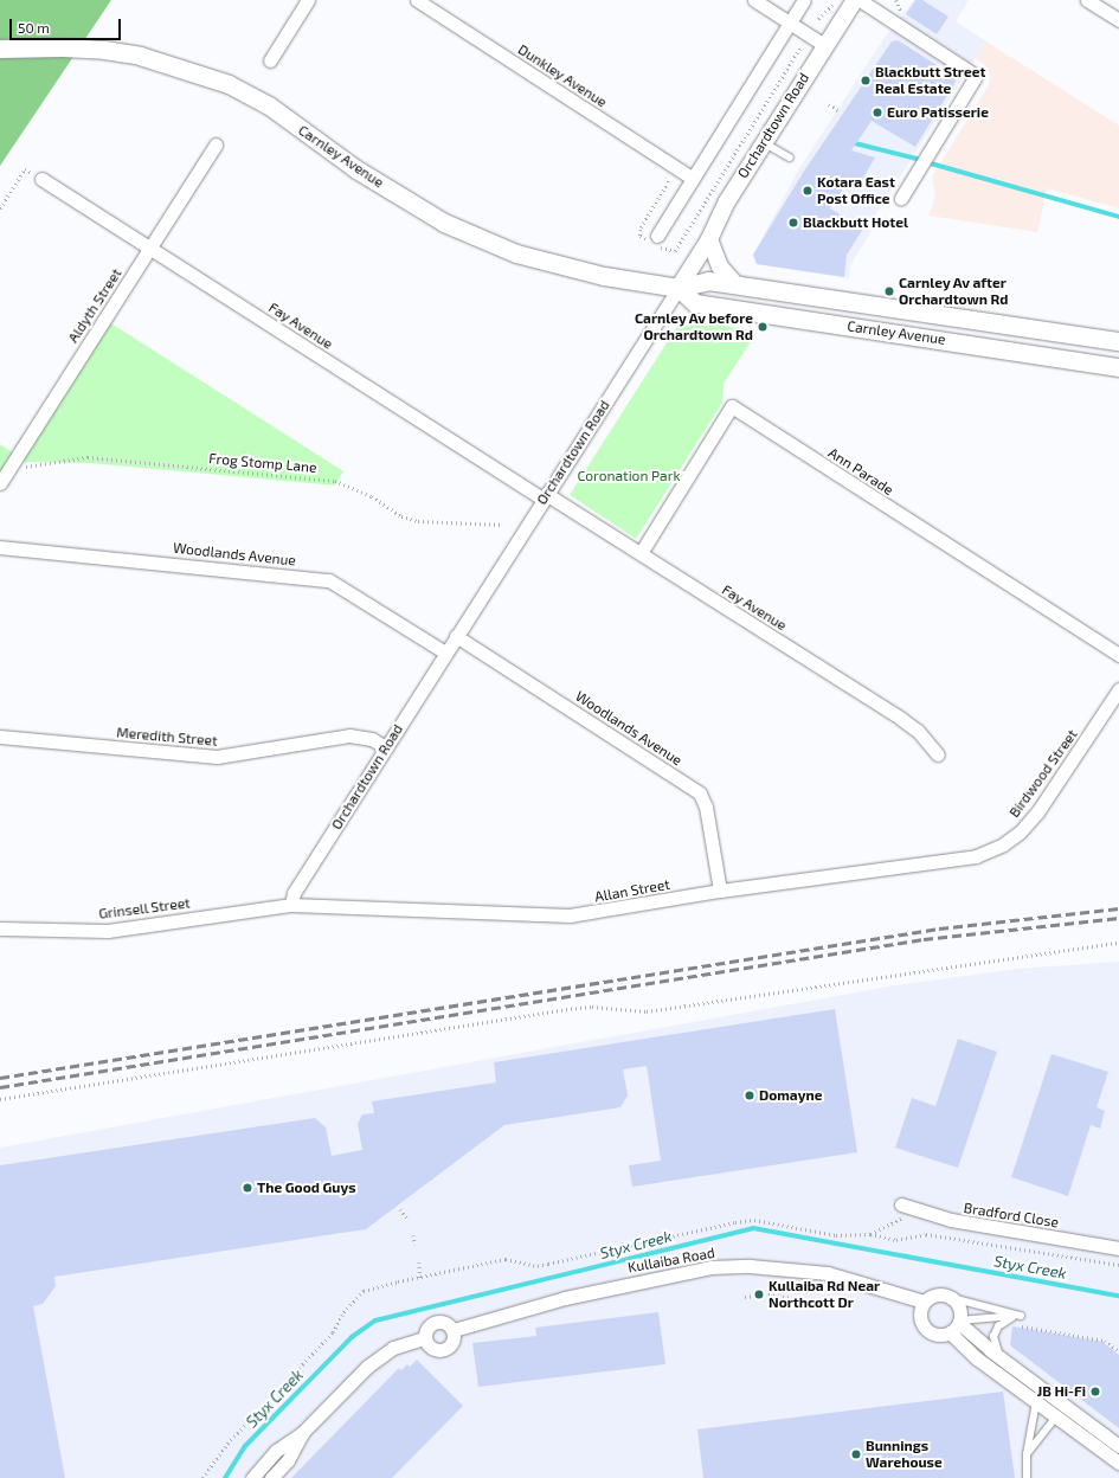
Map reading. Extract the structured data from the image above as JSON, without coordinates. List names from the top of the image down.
{
  "streets": {
    "main road": ["Carnley Avenue"],
    "street": [
      "Dunkley Avenue",
      "Orchardtown Road",
      "Aldyth Street",
      "Fay Avenue",
      "Ann Parade",
      "Woodlands Avenue",
      "Meredith Street",
      "Birdwood Street",
      "Allan Street",
      "Grinsell Street",
      "Bradford Close",
      "Kullaiba Road"
    ],
    "path": ["Frog Stomp Lane"]
  },
  "crossings": [
    ["Orchardtown Road", "Carnley Avenue"],
    ["Orchardtown Road", "Fay Avenue"],
    ["Orchardtown Road", "Woodlands Avenue"],
    ["Orchardtown Road", "Meredith Street"],
    ["Orchardtown Road", "Allan Street"],
    ["Orchardtown Road", "Grinsell Street"],
    ["Aldyth Street", "Fay Avenue"],
    ["Aldyth Street", "Frog Stomp Lane"],
    ["Fay Avenue", "Ann Parade"],
    ["Woodlands Avenue", "Allan Street"],
    ["Birdwood Street", "Allan Street"],
    ["Allan Street", "Grinsell Street"]
  ],
  "water": ["Styx Creek"],
  "parks": ["Coronation Park"],
  "places": [
    "Blackbutt Street Real Estate",
    "Euro Patisserie",
    "Kotara East Post Office",
    "Blackbutt Hotel",
    "Carnley Av after Orchardtown Rd",
    "Carnley Av before Orchardtown Rd",
    "Domayne",
    "The Good Guys",
    "Kullaiba Rd Near Northcott Dr",
    "JB Hi-Fi",
    "Bunnings Warehouse"
  ],
  "scale_bar": "50 m"
}
